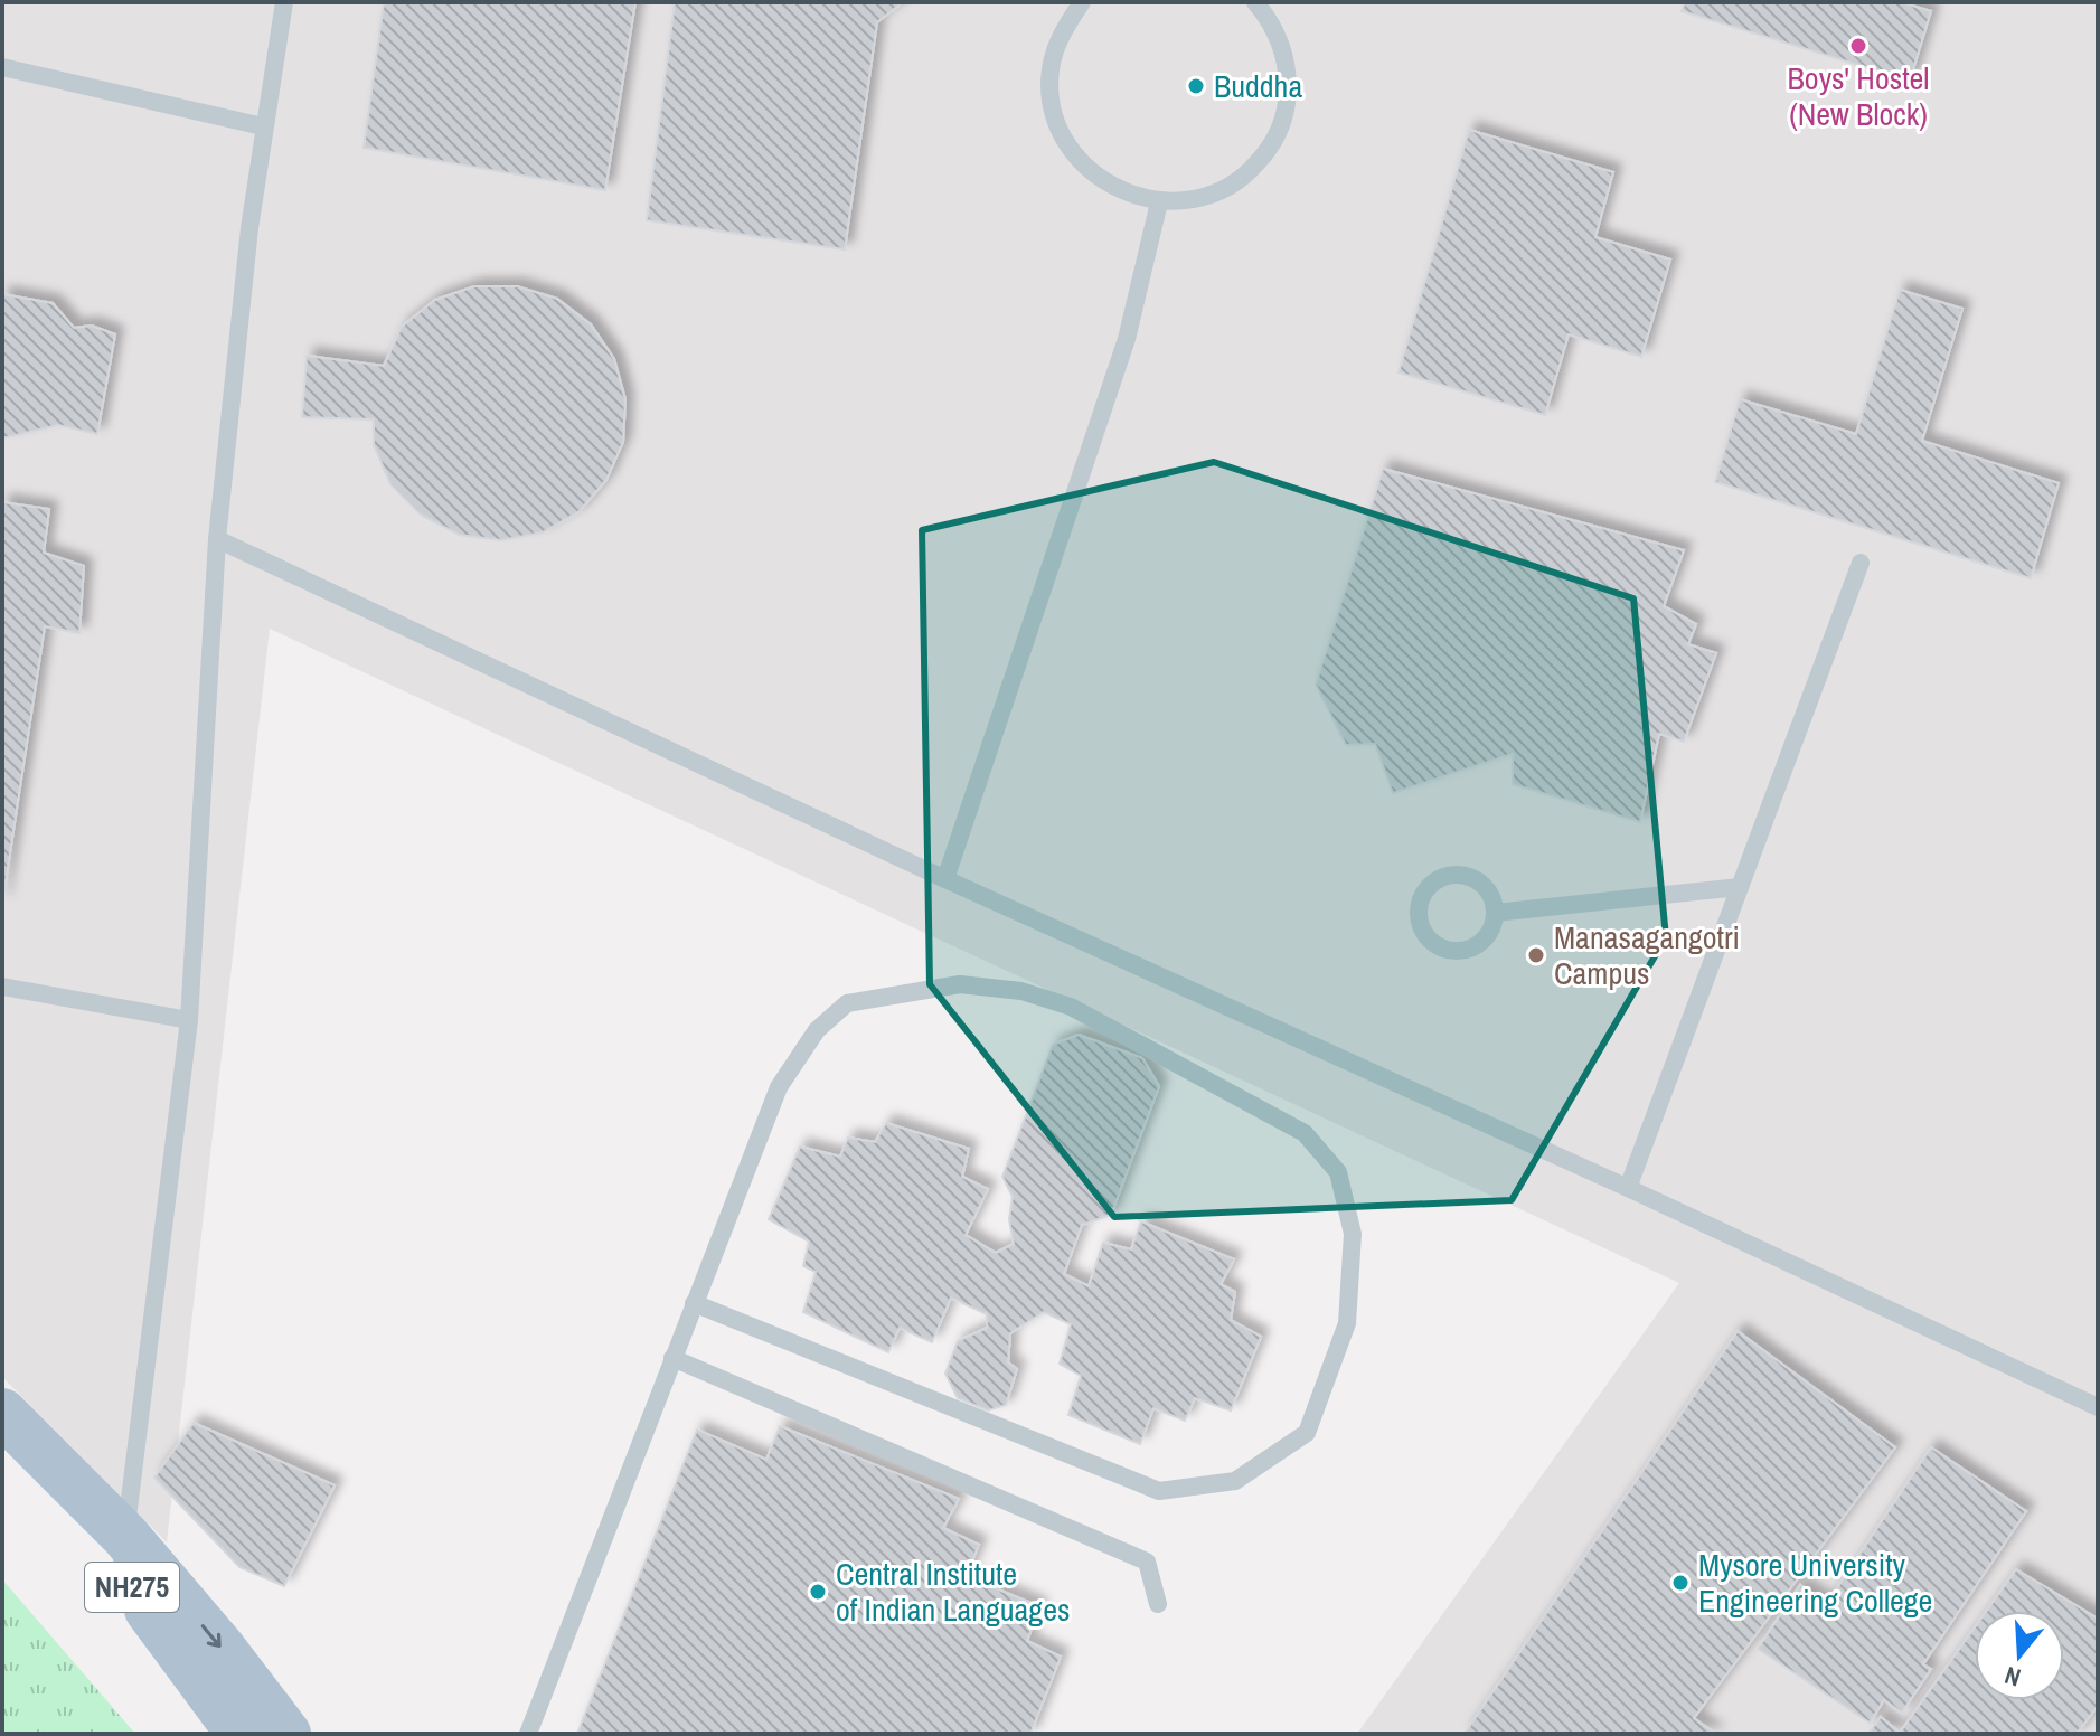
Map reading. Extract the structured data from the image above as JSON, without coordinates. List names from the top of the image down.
{
  "streets": {
    "main road": ["NH275"]
  },
  "places": [
    "Boys' Hostel (New Block)",
    "Buddha",
    "Manasagangotri Campus",
    "Mysore University Engineering College",
    "Central Institute of Indian Languages"
  ],
  "north": "bottom"
}
